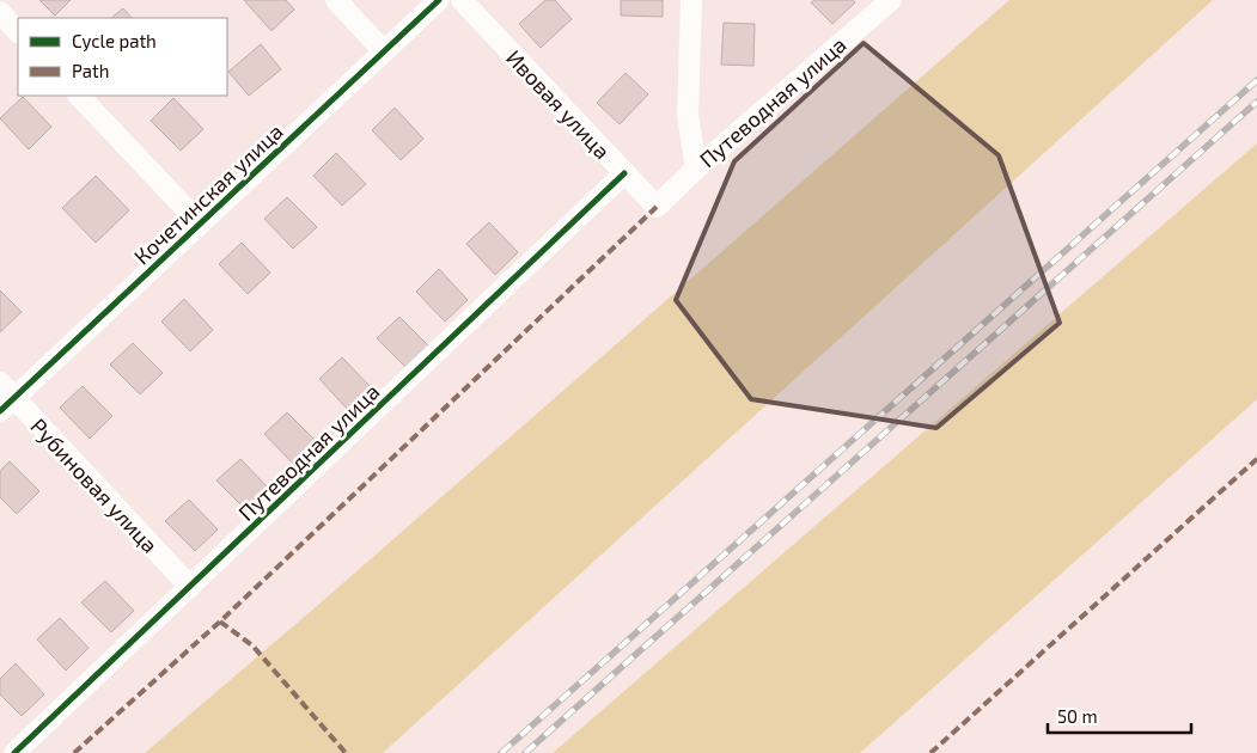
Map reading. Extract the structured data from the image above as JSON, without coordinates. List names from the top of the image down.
{
  "streets": {
    "street": [
      "Путеводная улица",
      "Ивовая улица",
      "Кочетинская улица",
      "Рубиновая улица"
    ]
  },
  "crossings": [
    ["Путеводная улица", "Ивовая улица"],
    ["Путеводная улица", "Рубиновая улица"],
    ["Кочетинская улица", "Рубиновая улица"]
  ],
  "legend": ["Cycle path", "Path"],
  "scale_bar": "50 m"
}
